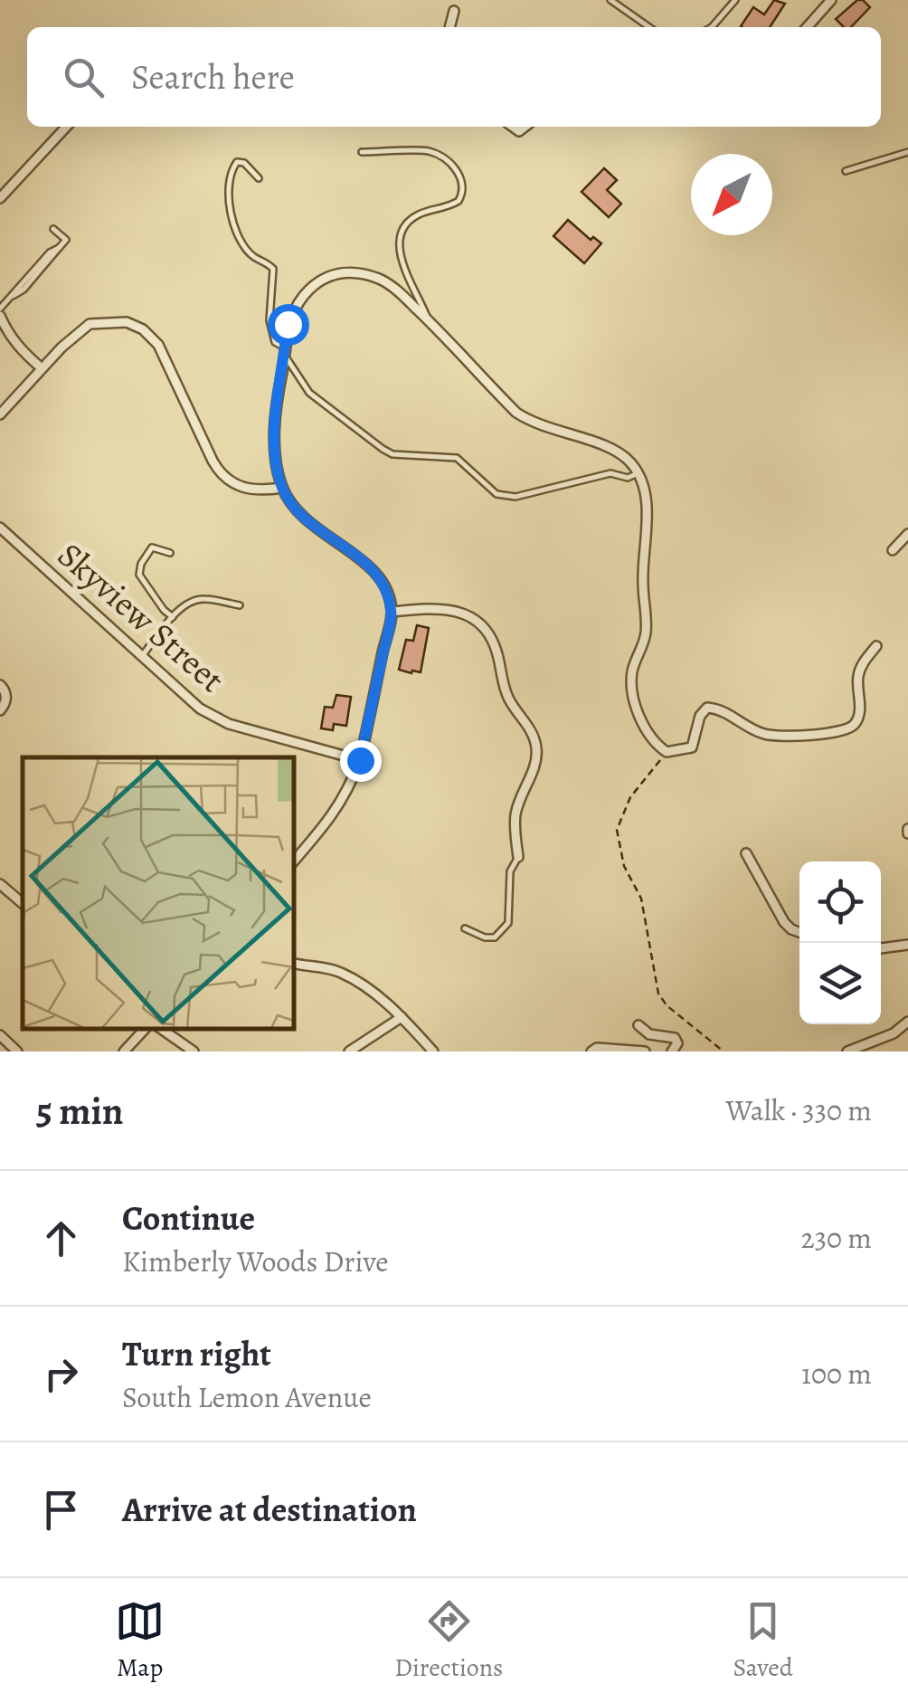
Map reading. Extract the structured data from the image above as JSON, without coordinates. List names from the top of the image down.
{
  "streets": {
    "street": ["Skyview Street"]
  },
  "north": "bottom left",
  "page": {
    "search": "Search here",
    "heading": ["5 min", "Walk · 330 m"],
    "list": [
      ["Continue", "Kimberly Woods Drive", "230 m"],
      ["Turn right", "South Lemon Avenue", "100 m"],
      "Arrive at destination"
    ],
    "nav": ["Map", "Directions", "Saved"]
  }
}
